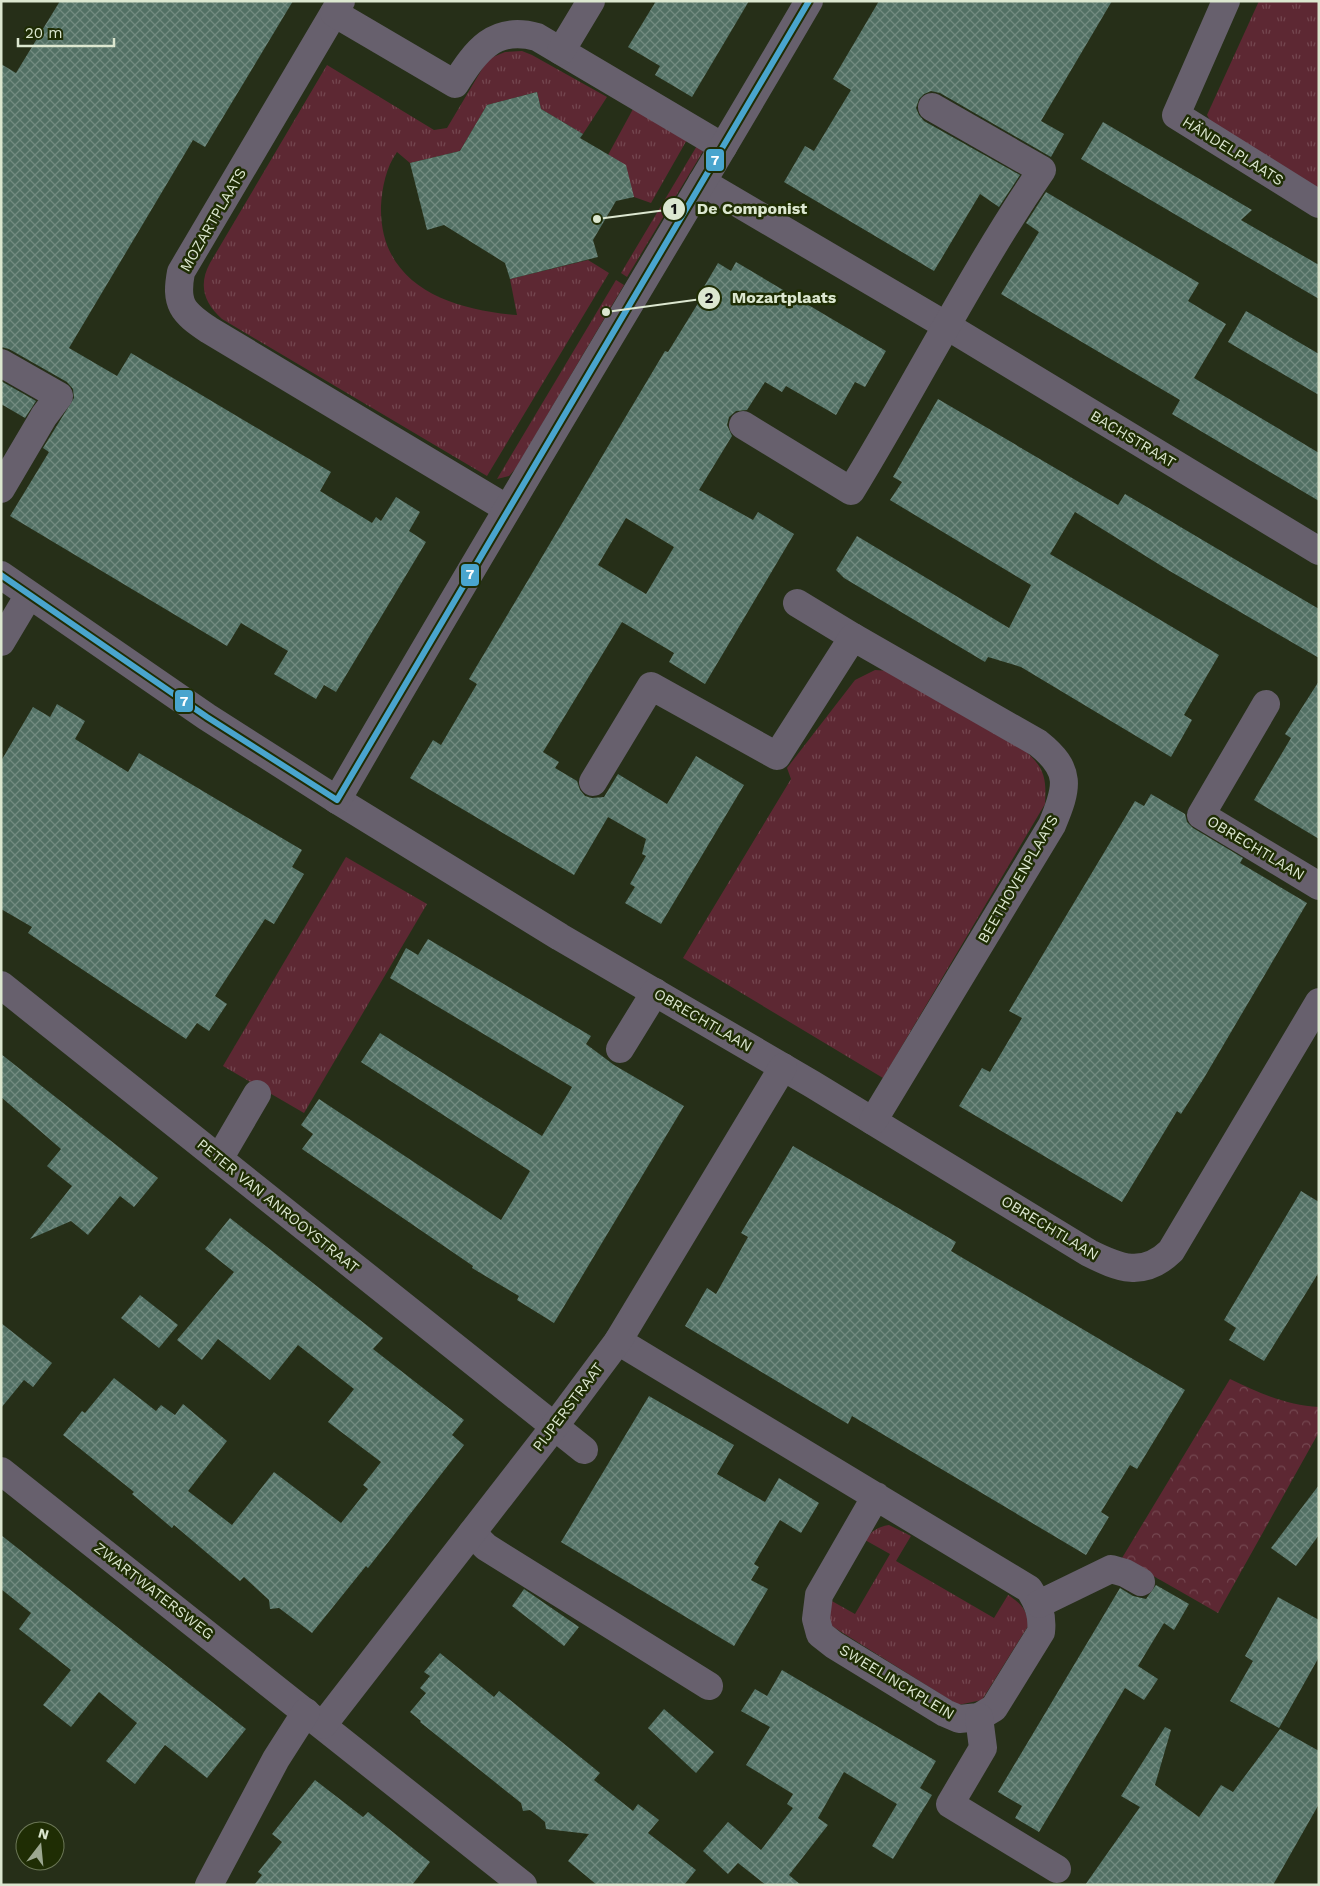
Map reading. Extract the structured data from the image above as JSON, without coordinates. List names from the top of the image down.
{
  "streets": {
    "street": [
      "HÄNDELPLAATS",
      "MOZARTPLAATS",
      "BACHSTRAAT",
      "OBRECHTLAAN",
      "BEETHOVENPLAATS",
      "PETER VAN ANROOYSTRAAT",
      "PIJPERSTRAAT",
      "ZWARTWATERSWEG",
      "SWEELINCKPLEIN"
    ]
  },
  "crossings": [
    ["OBRECHTLAAN", "BEETHOVENPLAATS"],
    ["OBRECHTLAAN", "PIJPERSTRAAT"],
    ["PETER VAN ANROOYSTRAAT", "PIJPERSTRAAT"],
    ["PIJPERSTRAAT", "ZWARTWATERSWEG"]
  ],
  "places": ["De Componist", "Mozartplaats"],
  "lines": ["transit line 7"],
  "scale_bar": "20 m",
  "north": "top"
}
